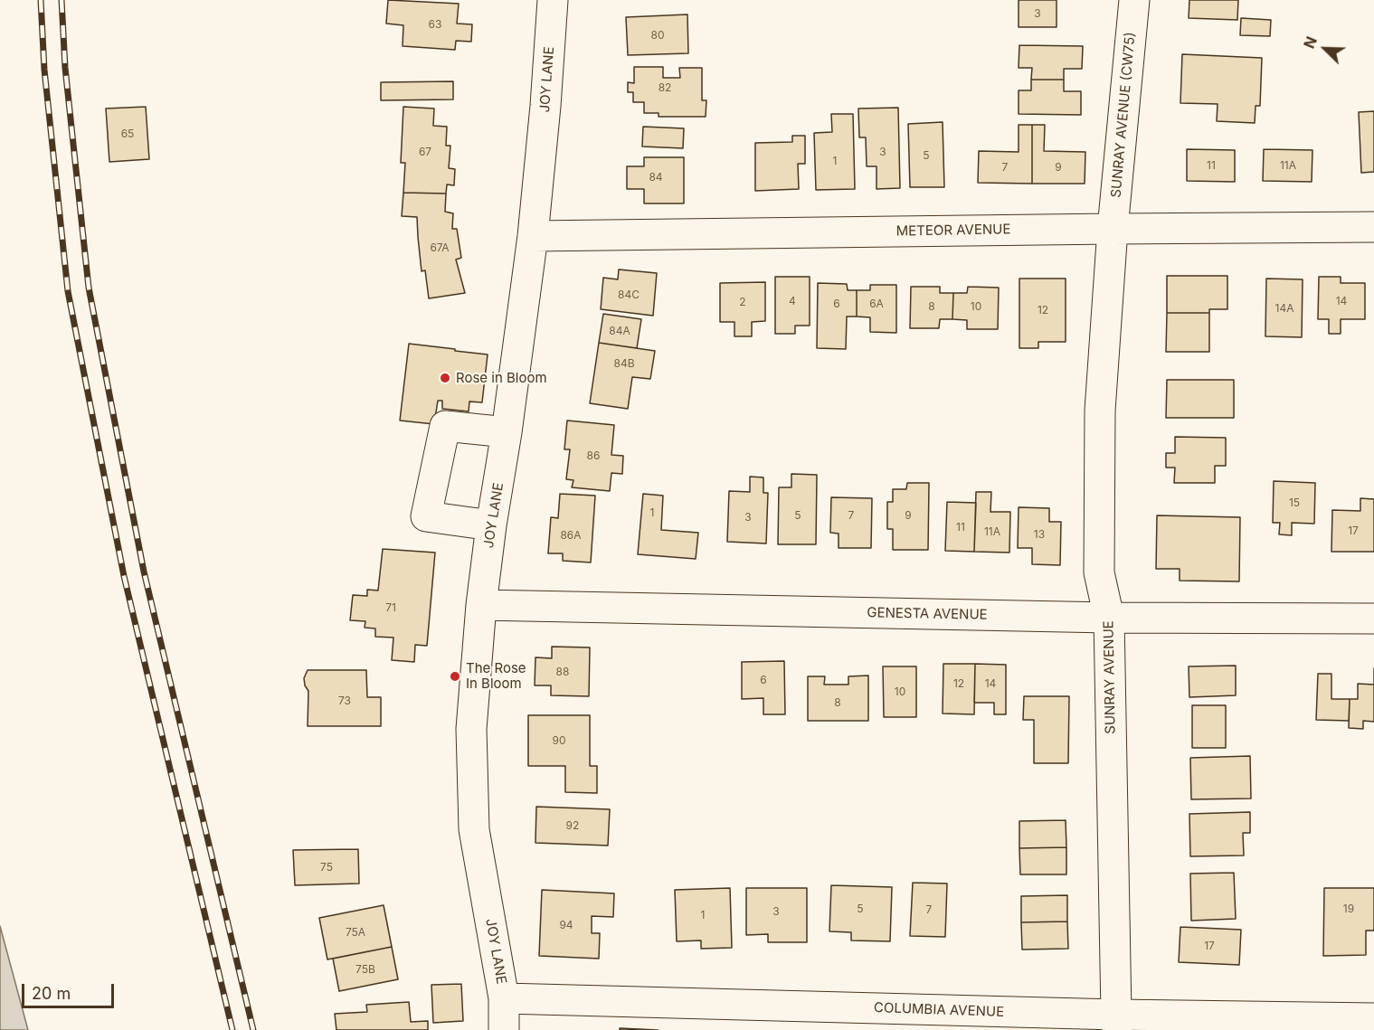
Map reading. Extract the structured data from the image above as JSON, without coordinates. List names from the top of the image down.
{
  "streets": {
    "street": [
      "JOY LANE",
      "SUNRAY AVENUE (CW75)",
      "METEOR AVENUE",
      "GENESTA AVENUE",
      "SUNRAY AVENUE",
      "COLUMBIA AVENUE"
    ]
  },
  "crossings": [
    ["JOY LANE", "METEOR AVENUE"],
    ["JOY LANE", "GENESTA AVENUE"],
    ["JOY LANE", "COLUMBIA AVENUE"],
    ["SUNRAY AVENUE (CW75)", "METEOR AVENUE"],
    ["SUNRAY AVENUE (CW75)", "SUNRAY AVENUE"],
    ["METEOR AVENUE", "SUNRAY AVENUE"],
    ["GENESTA AVENUE", "SUNRAY AVENUE"],
    ["SUNRAY AVENUE", "COLUMBIA AVENUE"]
  ],
  "places": ["Rose in Bloom", "The Rose In Bloom"],
  "house_numbers": [
    "3",
    "63",
    "80",
    "82",
    "65",
    "67",
    "3",
    "5",
    "1",
    "11",
    "11A",
    "7",
    "9",
    "84",
    "67A",
    "84C",
    "4",
    "14",
    "2",
    "6",
    "6A",
    "8",
    "10",
    "14A",
    "12",
    "84A",
    "84B",
    "86",
    "15",
    "1",
    "5",
    "7",
    "9",
    "3",
    "11",
    "17",
    "11A",
    "13",
    "86A",
    "71",
    "88",
    "6",
    "12",
    "14",
    "10",
    "73",
    "8",
    "90",
    "92",
    "75",
    "5",
    "19",
    "7",
    "3",
    "1",
    "94",
    "75A",
    "17",
    "75B"
  ],
  "scale_bar": "20 m",
  "north": "top left"
}
